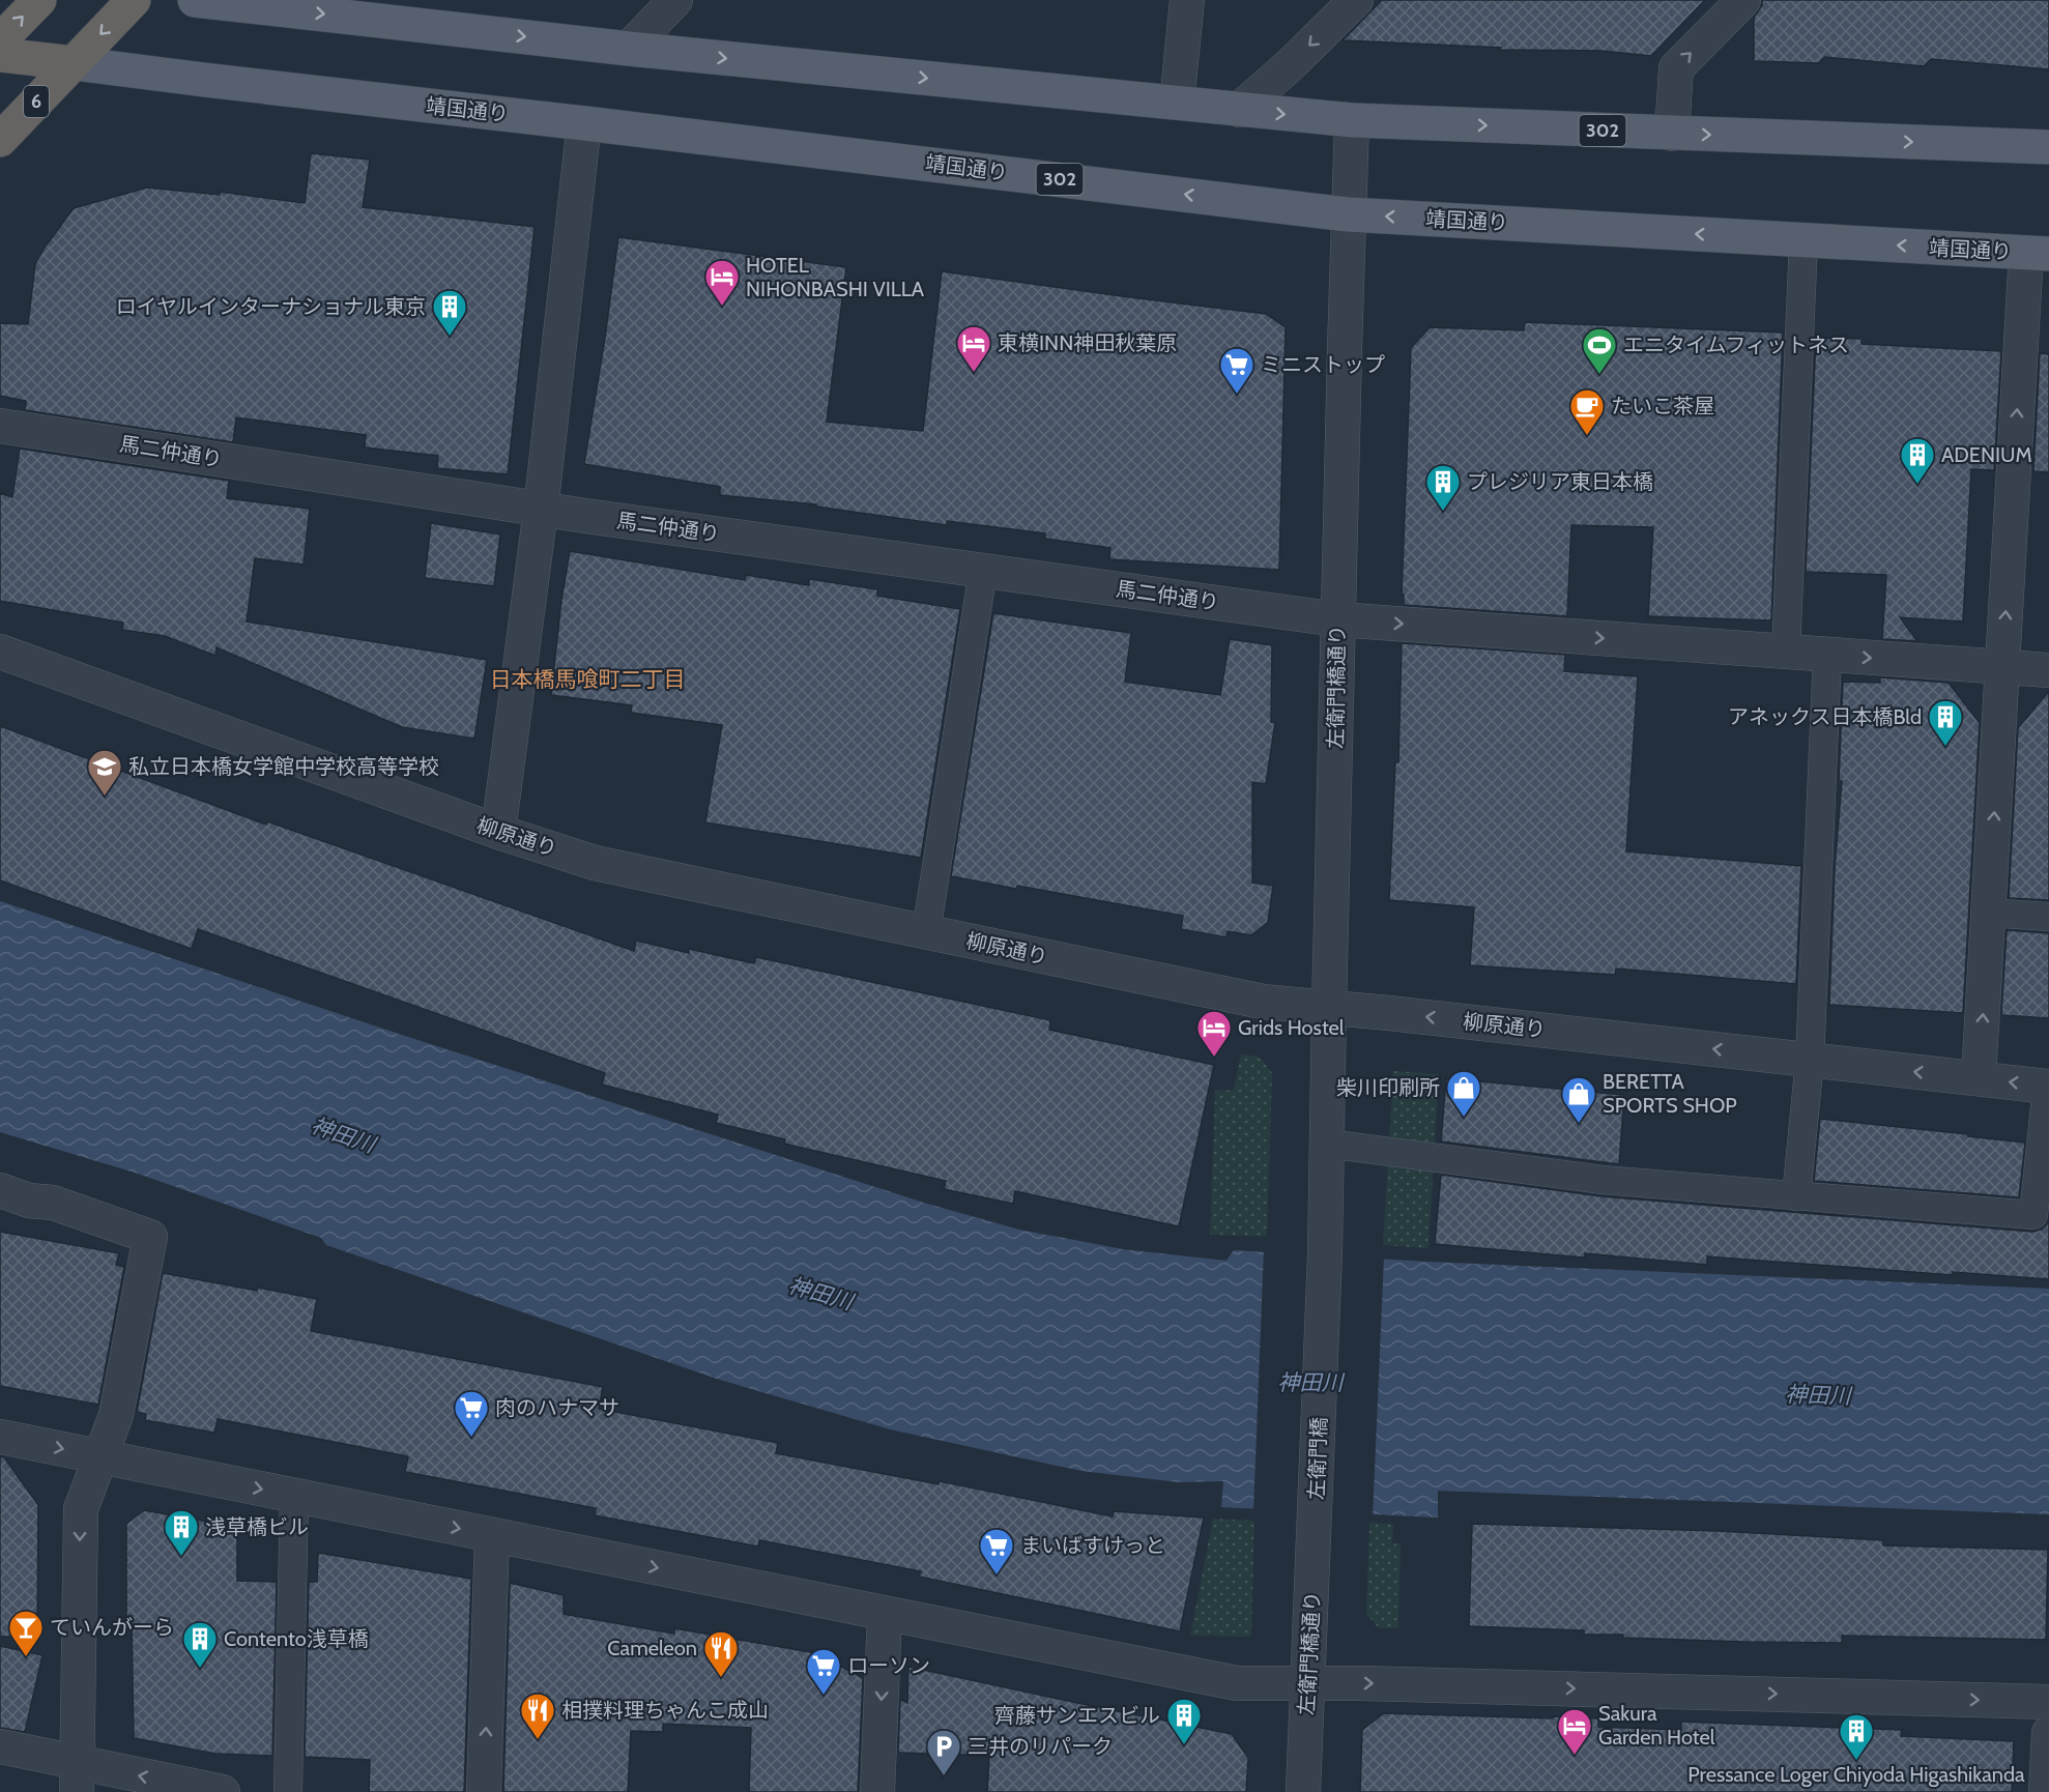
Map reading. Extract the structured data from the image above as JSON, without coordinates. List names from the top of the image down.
{
  "streets": {
    "highway": ["6"],
    "main road": ["靖国通り", "302"],
    "street": [
      "馬二仲通り",
      "左衛門橋通り",
      "柳原通り",
      "左衛門橋"
    ]
  },
  "crossings": [
    ["6", "靖国通り"],
    ["靖国通り", "左衛門橋通り"],
    ["302", "左衛門橋通り"],
    ["馬二仲通り", "左衛門橋通り"],
    ["左衛門橋通り", "柳原通り"],
    ["左衛門橋通り", "左衛門橋"]
  ],
  "districts": ["日本橋馬喰町二丁目"],
  "water": ["神田川"],
  "places": {
    "hotel": [
      "HOTEL NIHONBASHI VILLA",
      "東横INN神田秋葉原",
      "Grids Hostel",
      "Sakura Garden Hotel"
    ],
    "building": [
      "ロイヤルインターナショナル東京",
      "ADENIUM",
      "プレジリア東日本橋",
      "アネックス日本橋Bld",
      "浅草橋ビル",
      "Contento浅草橋",
      "齊藤サンエスビル",
      "Pressance Loger Chiyoda Higashikanda"
    ],
    "sports": ["エニタイムフィットネス"],
    "supermarket": [
      "ミニストップ",
      "肉のハナマサ",
      "まいばすけっと",
      "ローソン"
    ],
    "cafe": ["たいこ茶屋"],
    "school or university": ["私立日本橋女学館中学校高等学校"],
    "shop": ["柴川印刷所", "BERETTA SPORTS SHOP"],
    "bar": ["ていんがーら"],
    "restaurant": ["Cameleon", "相撲料理ちゃんこ成山"],
    "parking": ["三井のリパーク"]
  }
}
